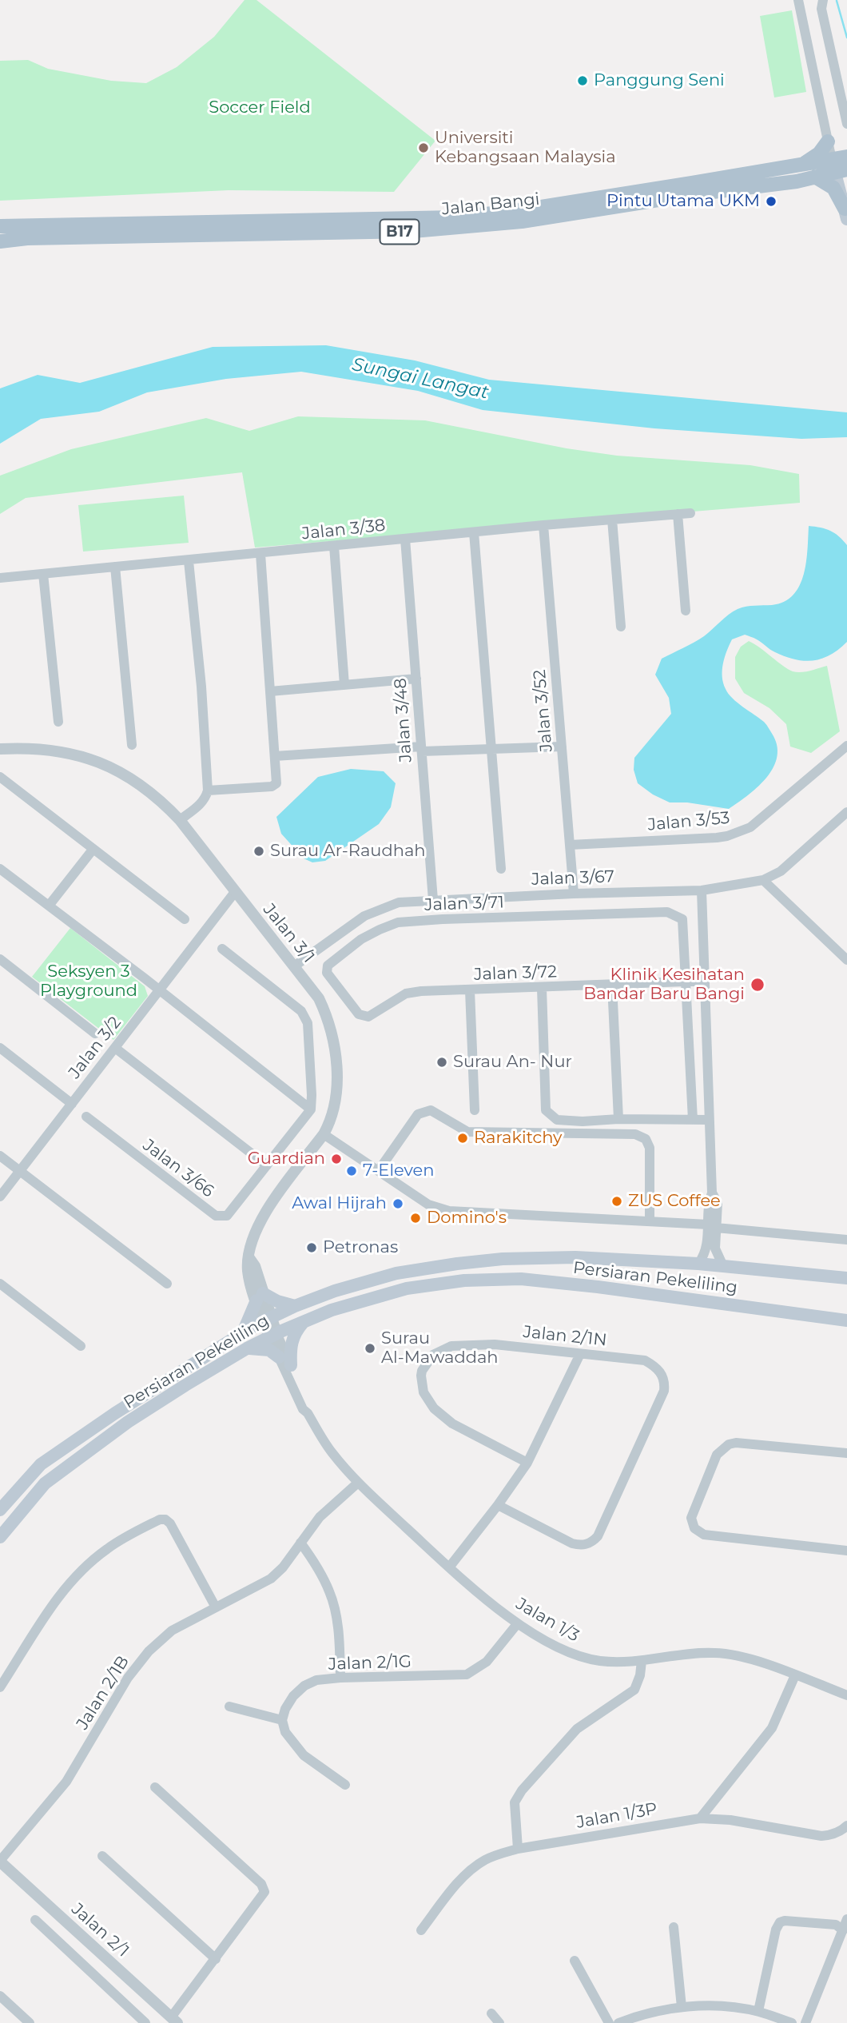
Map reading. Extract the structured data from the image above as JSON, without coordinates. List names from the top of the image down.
{
  "streets": {
    "main road": ["Jalan Bangi", "B17", "Persiaran Pekeliling"],
    "street": [
      "Jalan 3/38",
      "Jalan 3/52",
      "Jalan 3/48",
      "Jalan 3/53",
      "Jalan 3/67",
      "Jalan 3/71",
      "Jalan 3/1",
      "Jalan 3/72",
      "Jalan 3/2",
      "Jalan 3/66",
      "Jalan 2/1N",
      "Jalan 1/3",
      "Jalan 2/1G",
      "Jalan 2/1B",
      "Jalan 1/3P",
      "Jalan 2/1"
    ]
  },
  "crossings": [
    ["Jalan 3/38", "Jalan 3/52"],
    ["Jalan 3/38", "Jalan 3/48"],
    ["Jalan 3/52", "Jalan 3/53"],
    ["Jalan 3/52", "Jalan 3/67"],
    ["Jalan 3/48", "Jalan 3/67"],
    ["Jalan 3/67", "Jalan 3/1"],
    ["Jalan 3/71", "Jalan 3/72"],
    ["Jalan 3/1", "Jalan 3/2"],
    ["Jalan 3/1", "Persiaran Pekeliling"],
    ["Jalan 3/1", "Jalan 1/3"],
    ["Persiaran Pekeliling", "Jalan 1/3"],
    ["Jalan 1/3", "Jalan 2/1G"],
    ["Jalan 1/3", "Jalan 2/1B"],
    ["Jalan 2/1B", "Jalan 2/1"]
  ],
  "water": ["Sungai Langat"],
  "parks": ["Soccer Field", "Seksyen 3 Playground"],
  "places": [
    "Panggung Seni",
    "Universiti Kebangsaan Malaysia",
    "Pintu Utama UKM",
    "Surau Ar-Raudhah",
    "Klinik Kesihatan Bandar Baru Bangi",
    "Surau An- Nur",
    "Rarakitchy",
    "Guardian",
    "7-Eleven",
    "ZUS Coffee",
    "Awal Hijrah",
    "Domino's",
    "Petronas",
    "Surau Al-Mawaddah"
  ]
}
